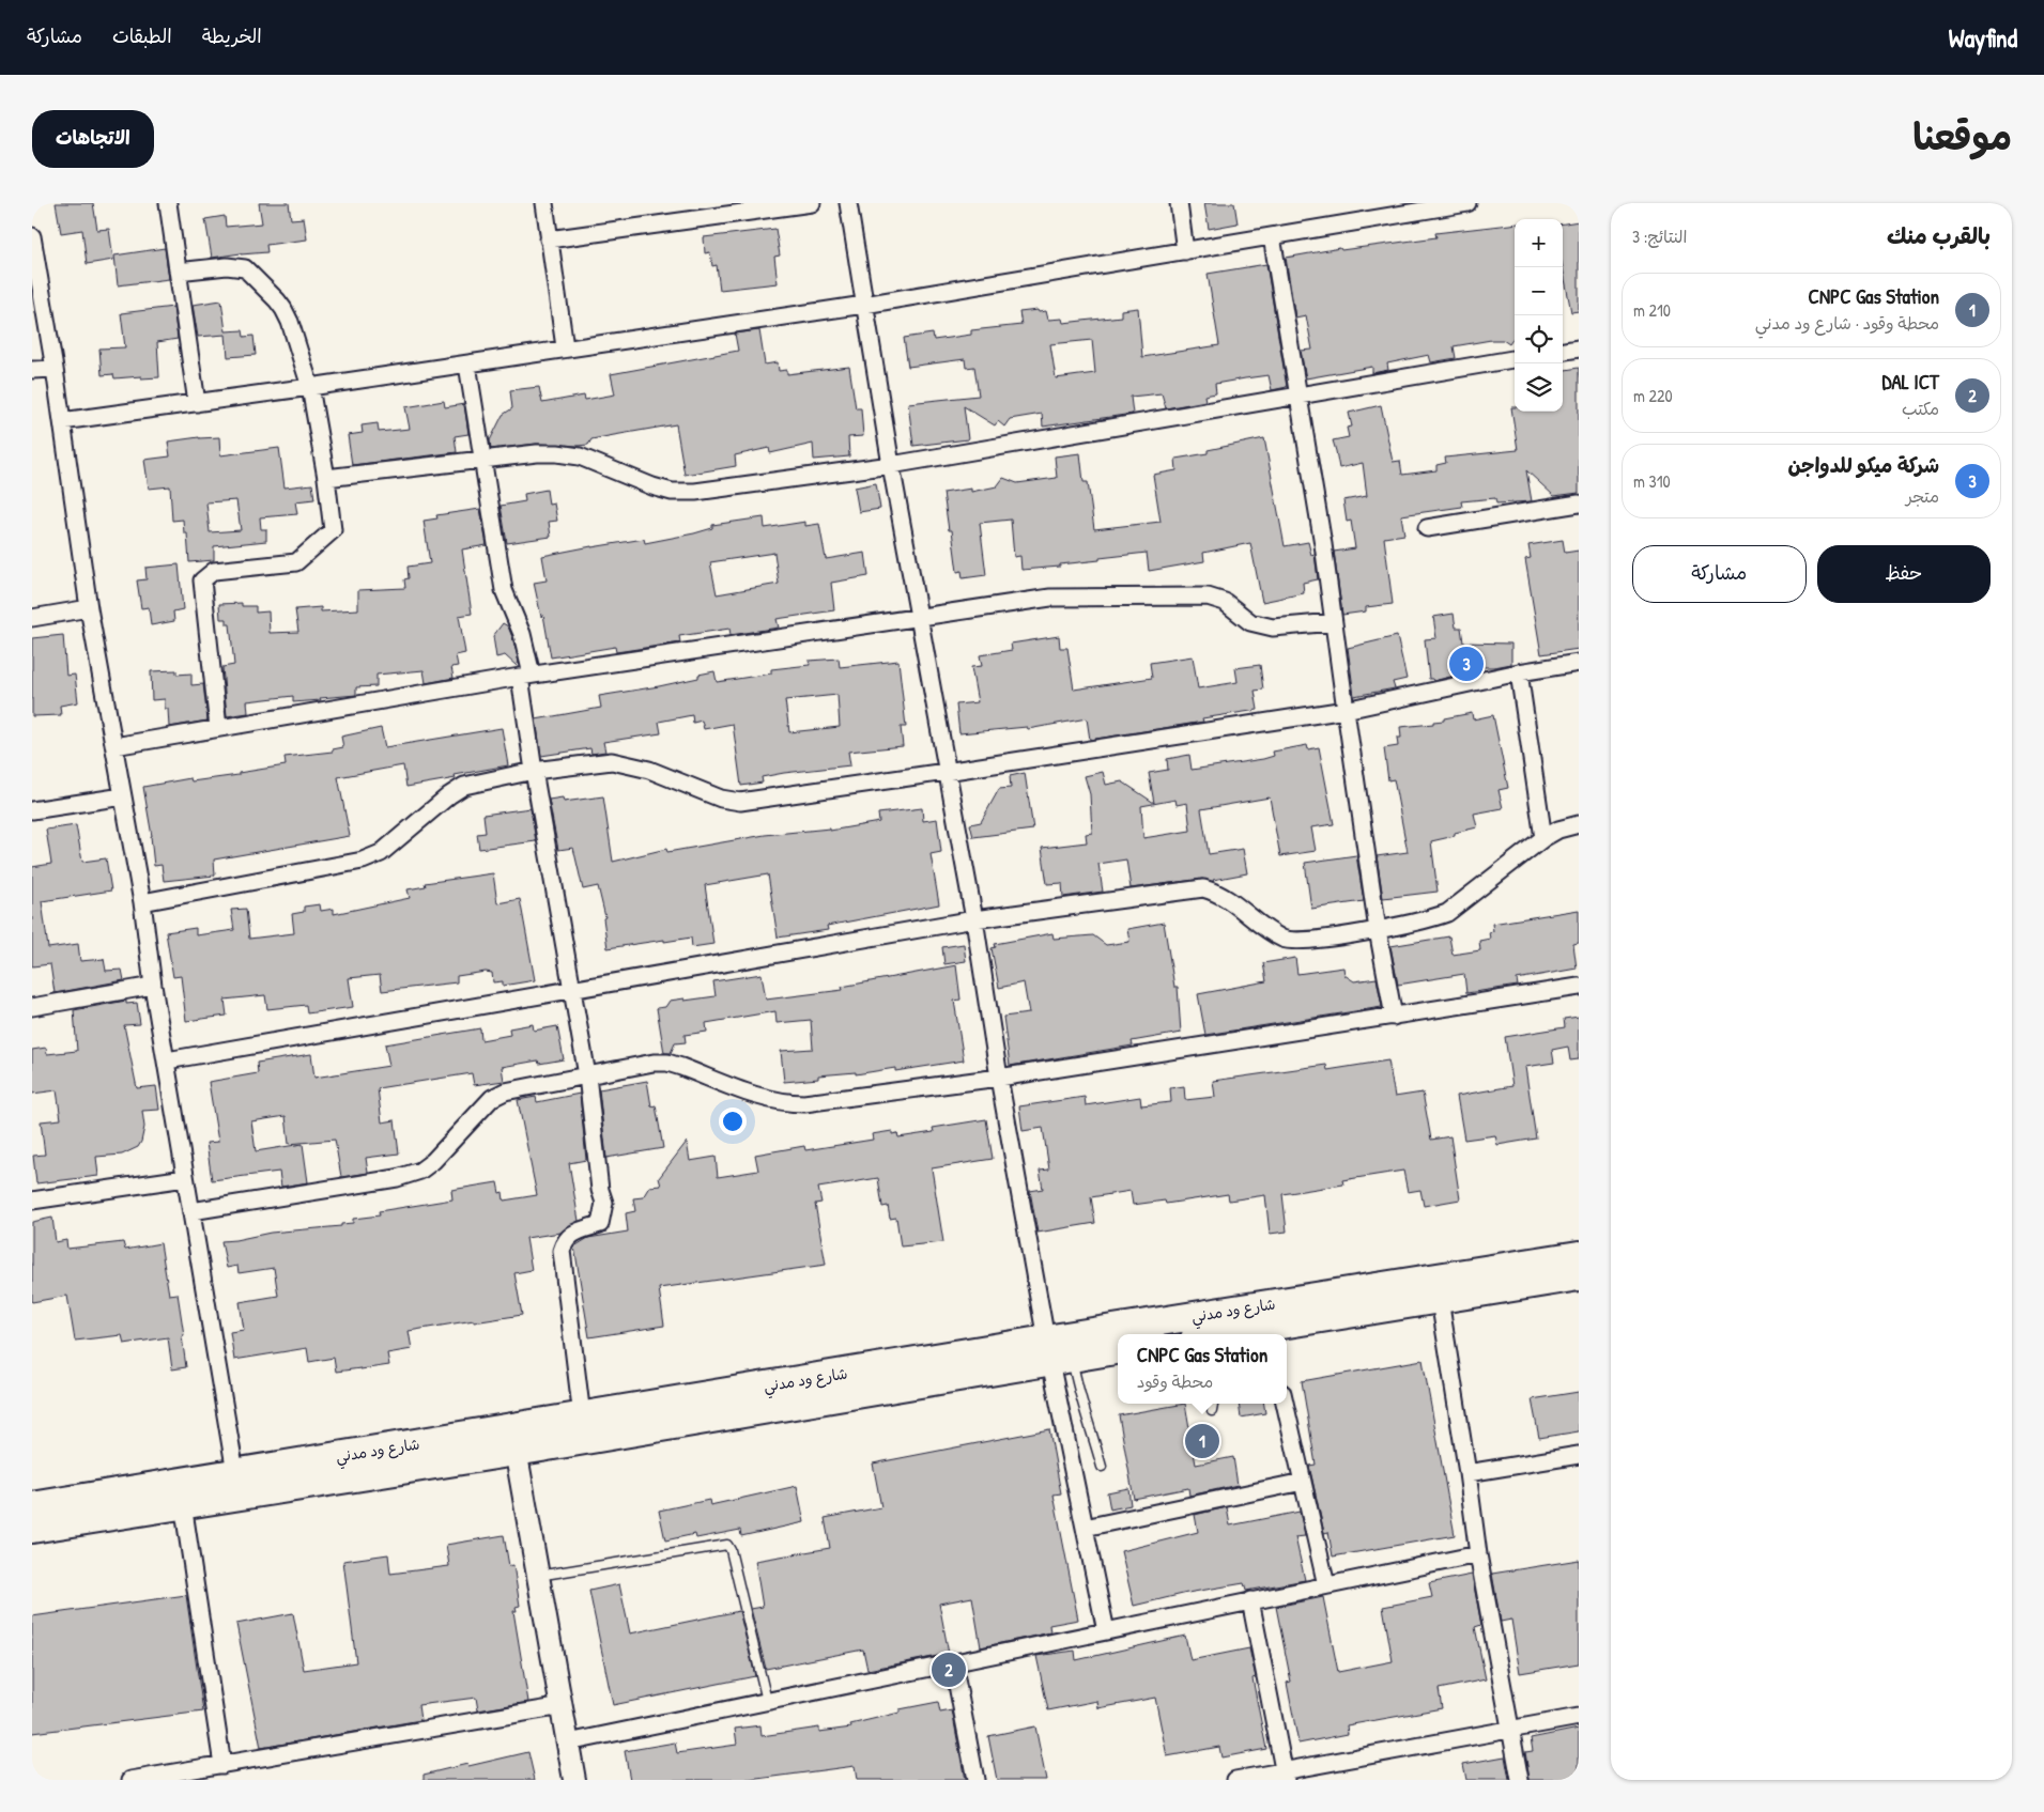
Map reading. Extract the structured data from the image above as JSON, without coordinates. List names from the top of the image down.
{
  "streets": {
    "highway": ["شارع ود مدني"]
  },
  "page": {
    "header": "Wayfind",
    "nav": ["الخريطة", "الطبقات", "مشاركة"],
    "title": "موقعنا",
    "buttons": [
      "الاتجاهات",
      ["حفظ", "مشاركة"]
    ],
    "heading": ["بالقرب منك", "النتائج: 3"],
    "map_buttons": ["+", "−"],
    "list": [
      {
        "mark": "1",
        "name": "CNPC Gas Station",
        "note": "محطة وقود · شارع ود مدني",
        "value": "210 m"
      },
      {
        "mark": "2",
        "name": "DAL ICT",
        "note": "مكتب",
        "value": "220 m"
      },
      {
        "mark": "3",
        "name": "شركة ميكو للدواجن",
        "note": "متجر",
        "value": "310 m"
      }
    ],
    "pins": ["3", "1", "2"],
    "popup": ["CNPC Gas Station", "محطة وقود"]
  }
}
